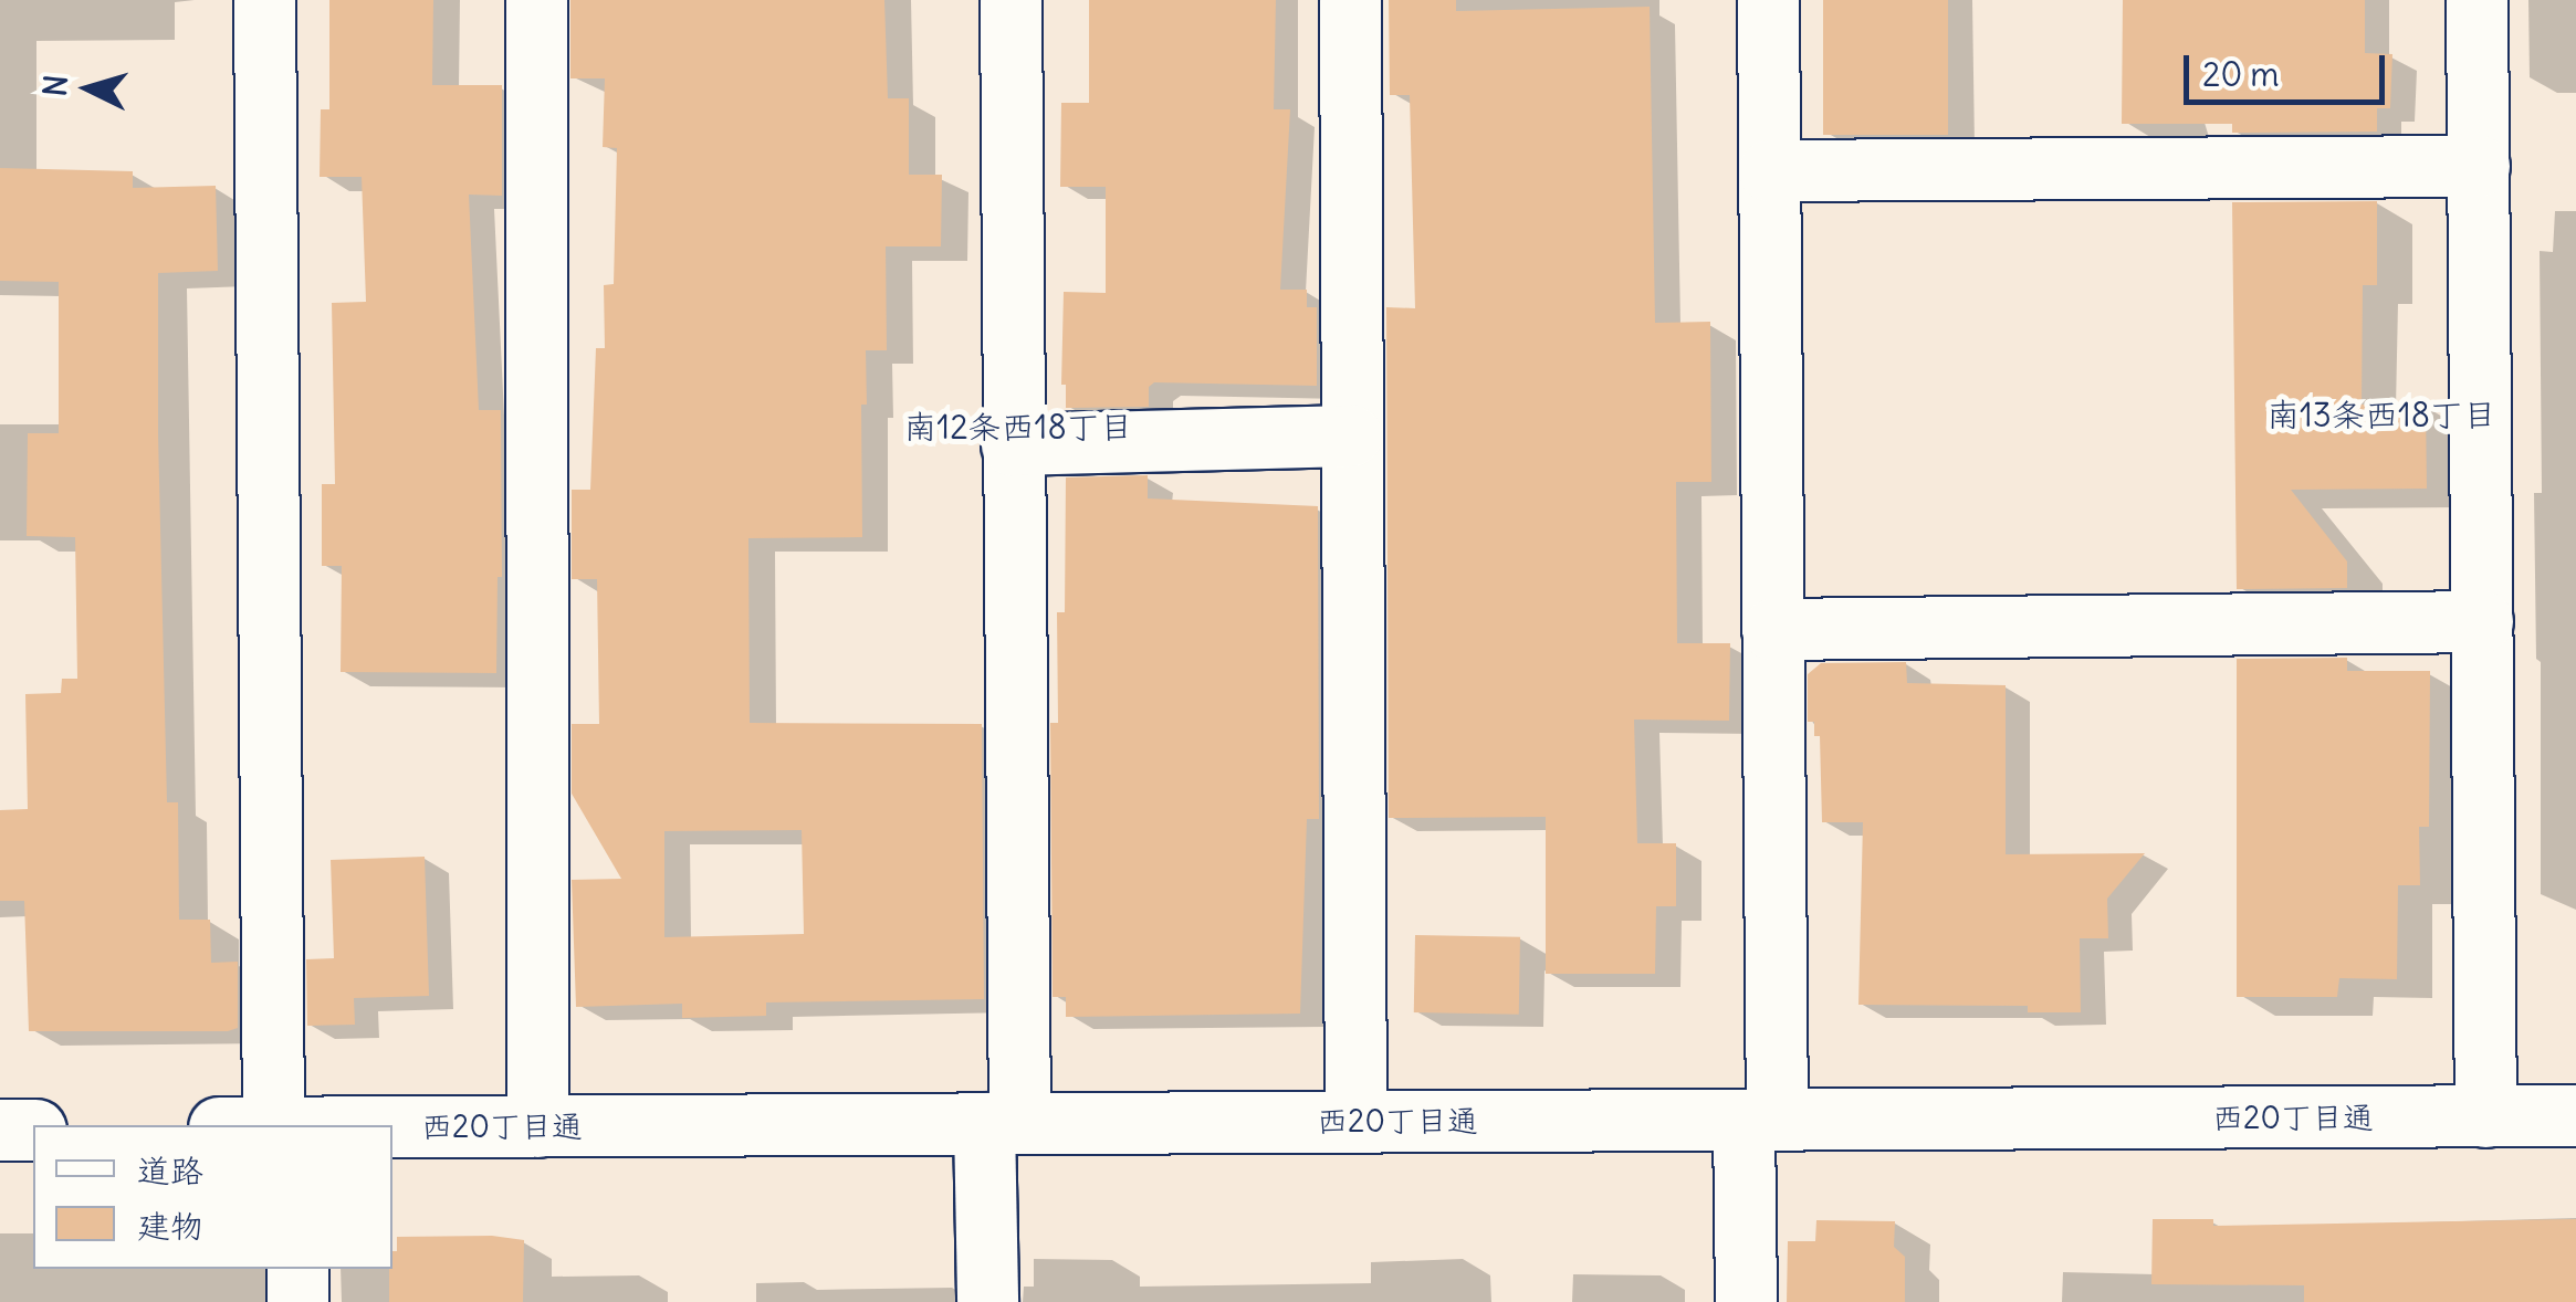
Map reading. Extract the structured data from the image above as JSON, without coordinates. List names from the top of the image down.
{
  "streets": {
    "street": ["西20丁目通"]
  },
  "districts": ["南13条西18丁目", "南12条西18丁目"],
  "legend": ["道路", "建物"],
  "scale_bar": "20 m",
  "north": "left"
}
